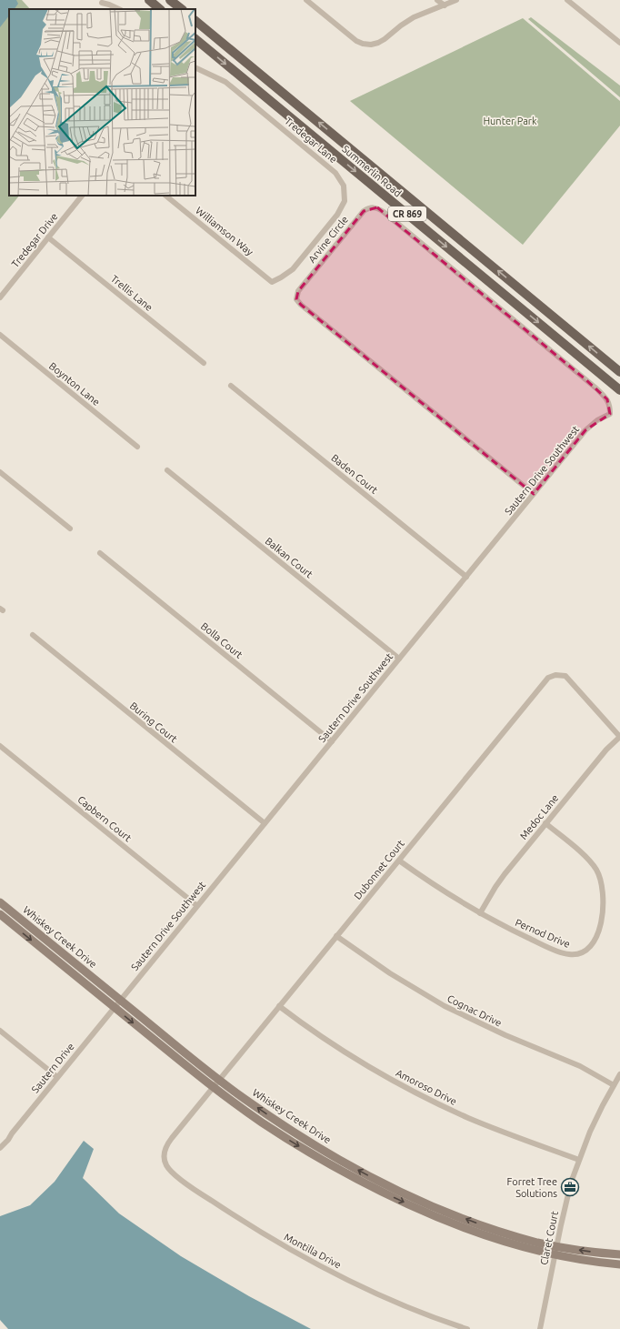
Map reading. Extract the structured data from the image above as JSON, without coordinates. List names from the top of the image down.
{
  "streets": {
    "main road": ["Summerlin Road", "CR 869"],
    "street": [
      "Tredegar Lane",
      "Williamson Way",
      "Arvine Circle",
      "Tredegar Drive",
      "Trellis Lane",
      "Boynton Lane",
      "Sautern Drive Southwest",
      "Baden Court",
      "Balkan Court",
      "Bolla Court",
      "Buring Court",
      "Medoc Lane",
      "Capbern Court",
      "Dubonnet Court",
      "Pernod Drive",
      "Whiskey Creek Drive",
      "Cognac Drive",
      "Sautern Drive",
      "Amoroso Drive",
      "Claret Court",
      "Montilla Drive"
    ]
  },
  "crossings": [
    ["Tredegar Lane", "Williamson Way"],
    ["Arvine Circle", "Sautern Drive Southwest"],
    ["Tredegar Drive", "Trellis Lane"],
    ["Sautern Drive Southwest", "Baden Court"],
    ["Sautern Drive Southwest", "Balkan Court"],
    ["Sautern Drive Southwest", "Bolla Court"],
    ["Sautern Drive Southwest", "Buring Court"],
    ["Sautern Drive Southwest", "Capbern Court"],
    ["Sautern Drive Southwest", "Whiskey Creek Drive"],
    ["Sautern Drive Southwest", "Sautern Drive"],
    ["Medoc Lane", "Dubonnet Court"],
    ["Medoc Lane", "Pernod Drive"],
    ["Dubonnet Court", "Pernod Drive"],
    ["Dubonnet Court", "Whiskey Creek Drive"],
    ["Dubonnet Court", "Cognac Drive"],
    ["Dubonnet Court", "Amoroso Drive"],
    ["Dubonnet Court", "Montilla Drive"],
    ["Whiskey Creek Drive", "Sautern Drive"],
    ["Whiskey Creek Drive", "Claret Court"],
    ["Cognac Drive", "Claret Court"],
    ["Amoroso Drive", "Claret Court"]
  ],
  "parks": ["Hunter Park"],
  "places": {
    "office": ["Forret Tree Solutions"]
  }
}
